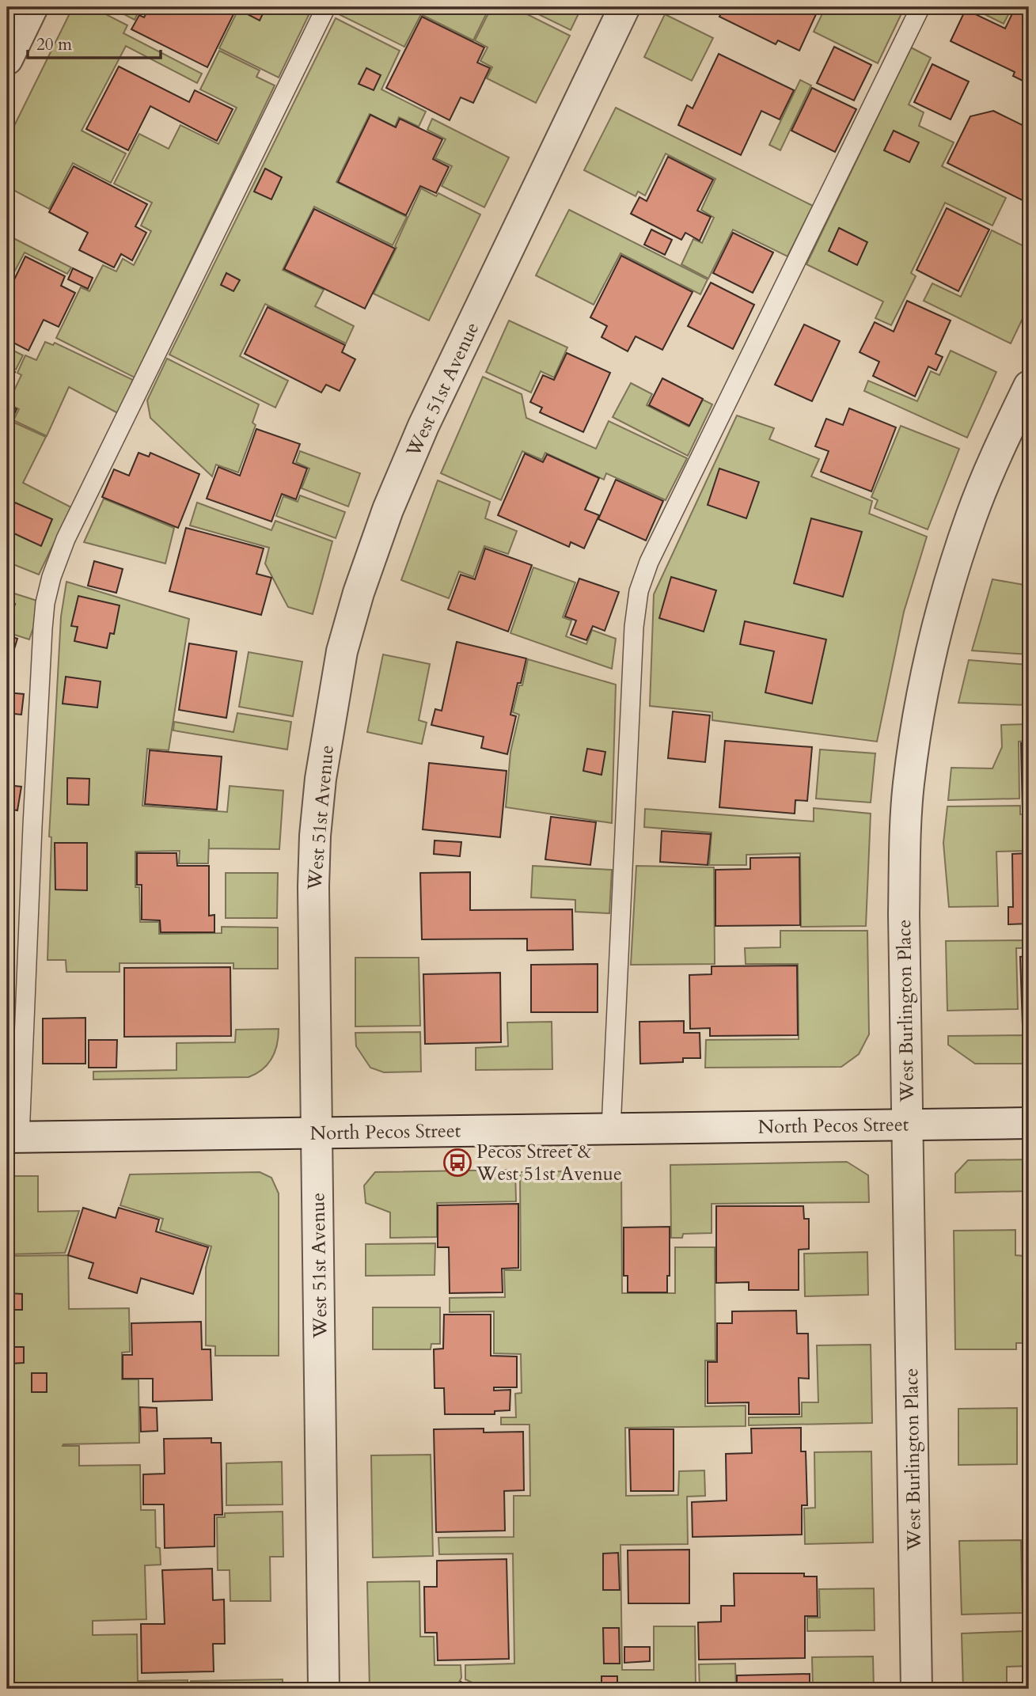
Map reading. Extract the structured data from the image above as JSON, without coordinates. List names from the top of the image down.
{
  "streets": {
    "street": ["West 51st Avenue", "West Burlington Place", "North Pecos Street"]
  },
  "crossings": [
    ["West 51st Avenue", "North Pecos Street"],
    ["West Burlington Place", "North Pecos Street"]
  ],
  "places": {
    "bus stop": ["Pecos Street & West 51st Avenue"]
  },
  "scale_bar": "20 m"
}
